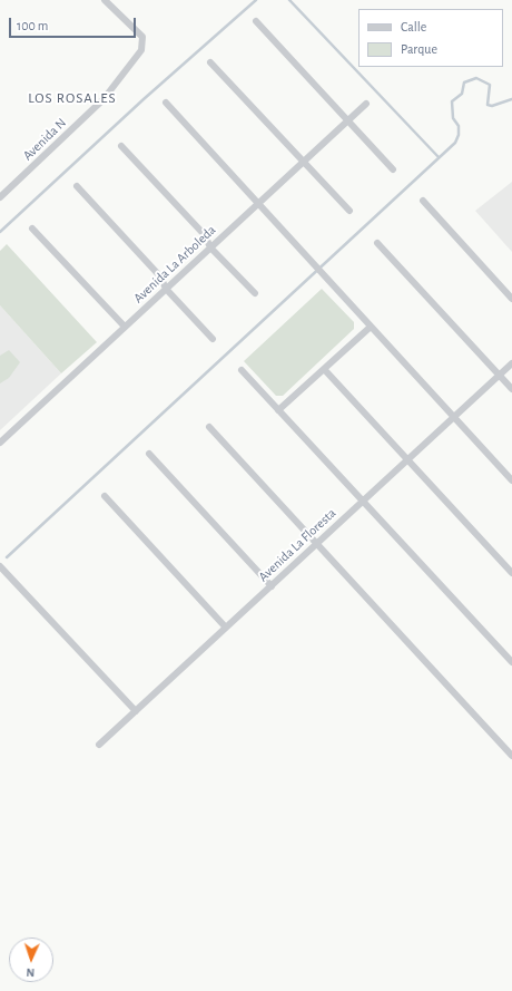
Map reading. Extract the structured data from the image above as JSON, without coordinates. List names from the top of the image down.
{
  "streets": {
    "street": ["Avenida N", "Avenida La Arboleda", "Avenida La Floresta"]
  },
  "districts": ["LOS ROSALES"],
  "legend": ["Calle", "Parque"],
  "scale_bar": "100 m",
  "north": "bottom"
}
